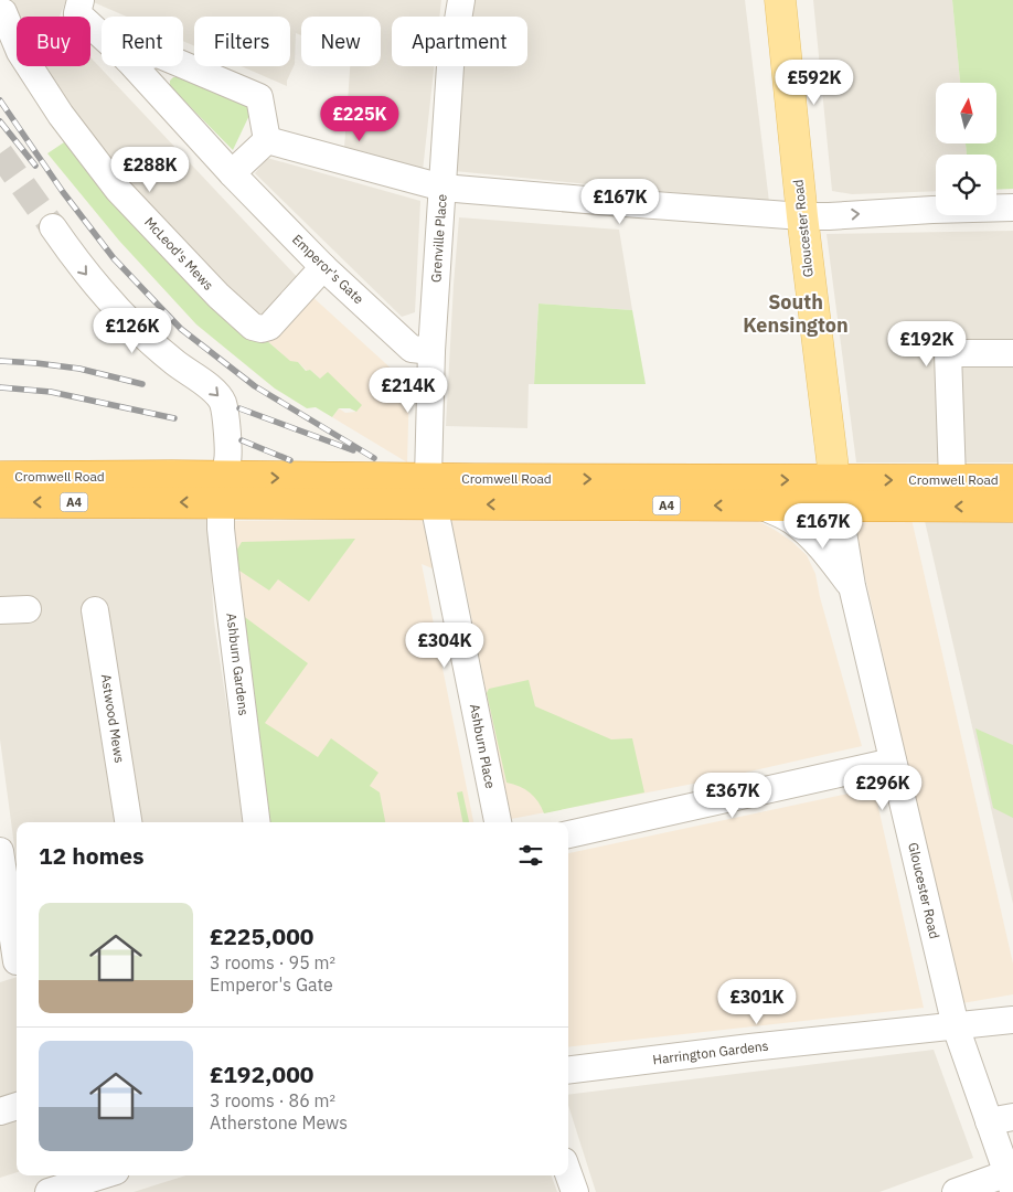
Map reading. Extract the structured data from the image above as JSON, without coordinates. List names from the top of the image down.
{
  "streets": {
    "highway": ["Cromwell Road", "A4"],
    "main road": ["Gloucester Road"],
    "street": [
      "Grenville Place",
      "McLeod's Mews",
      "Emperor's Gate",
      "Ashburn Gardens",
      "Astwood Mews",
      "Ashburn Place",
      "Harrington Gardens"
    ]
  },
  "crossings": [
    ["Gloucester Road", "Cromwell Road"],
    ["Gloucester Road", "Harrington Gardens"],
    ["Grenville Place", "Emperor's Gate"],
    ["Grenville Place", "Cromwell Road"],
    ["Grenville Place", "Ashburn Place"],
    ["McLeod's Mews", "Emperor's Gate"],
    ["Cromwell Road", "Ashburn Gardens"],
    ["Cromwell Road", "Ashburn Place"]
  ],
  "one_way": ["Ashburn Gardens"],
  "districts": ["South Kensington"],
  "north": "top",
  "page": {
    "chip": [
      "Buy",
      "Rent",
      "Filters",
      "New",
      "Apartment"
    ],
    "price": [
      "£592K",
      "£225K",
      "£288K",
      "£167K",
      "£126K",
      "£192K",
      "£214K",
      "£167K",
      "£304K",
      "£296K",
      "£367K",
      "£301K"
    ],
    "heading": "12 homes",
    "list": [
      {
        "name": "£225,000",
        "note": "3 rooms · 95 m² · Emperor's Gate"
      },
      {
        "name": "£192,000",
        "note": "3 rooms · 86 m² · Atherstone Mews"
      }
    ]
  }
}
